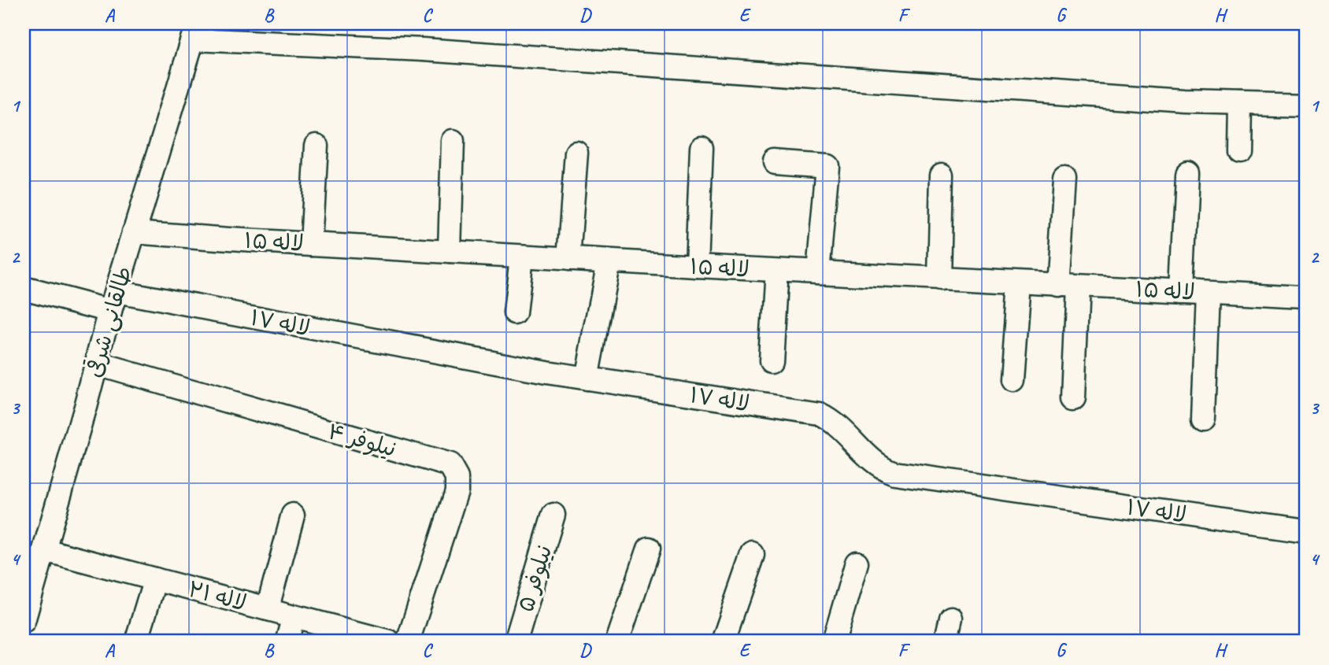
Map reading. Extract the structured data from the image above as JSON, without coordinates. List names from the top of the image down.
{
  "streets": {
    "street": [
      "لاله ۱۵",
      "طالقانی شرقی",
      "لاله ۱۷",
      "نیلوفر ۴",
      "نیلوفر ۵",
      "لاله ۲۱"
    ]
  },
  "crossings": [
    ["لاله ۱۵", "طالقانی شرقی"],
    ["طالقانی شرقی", "لاله ۱۷"],
    ["طالقانی شرقی", "نیلوفر ۴"],
    ["طالقانی شرقی", "لاله ۲۱"]
  ],
  "grid": {
    "columns": [
      "A",
      "B",
      "C",
      "D",
      "E",
      "F",
      "G",
      "H"
    ],
    "rows": [
      "1",
      "2",
      "3",
      "4"
    ]
  }
}
